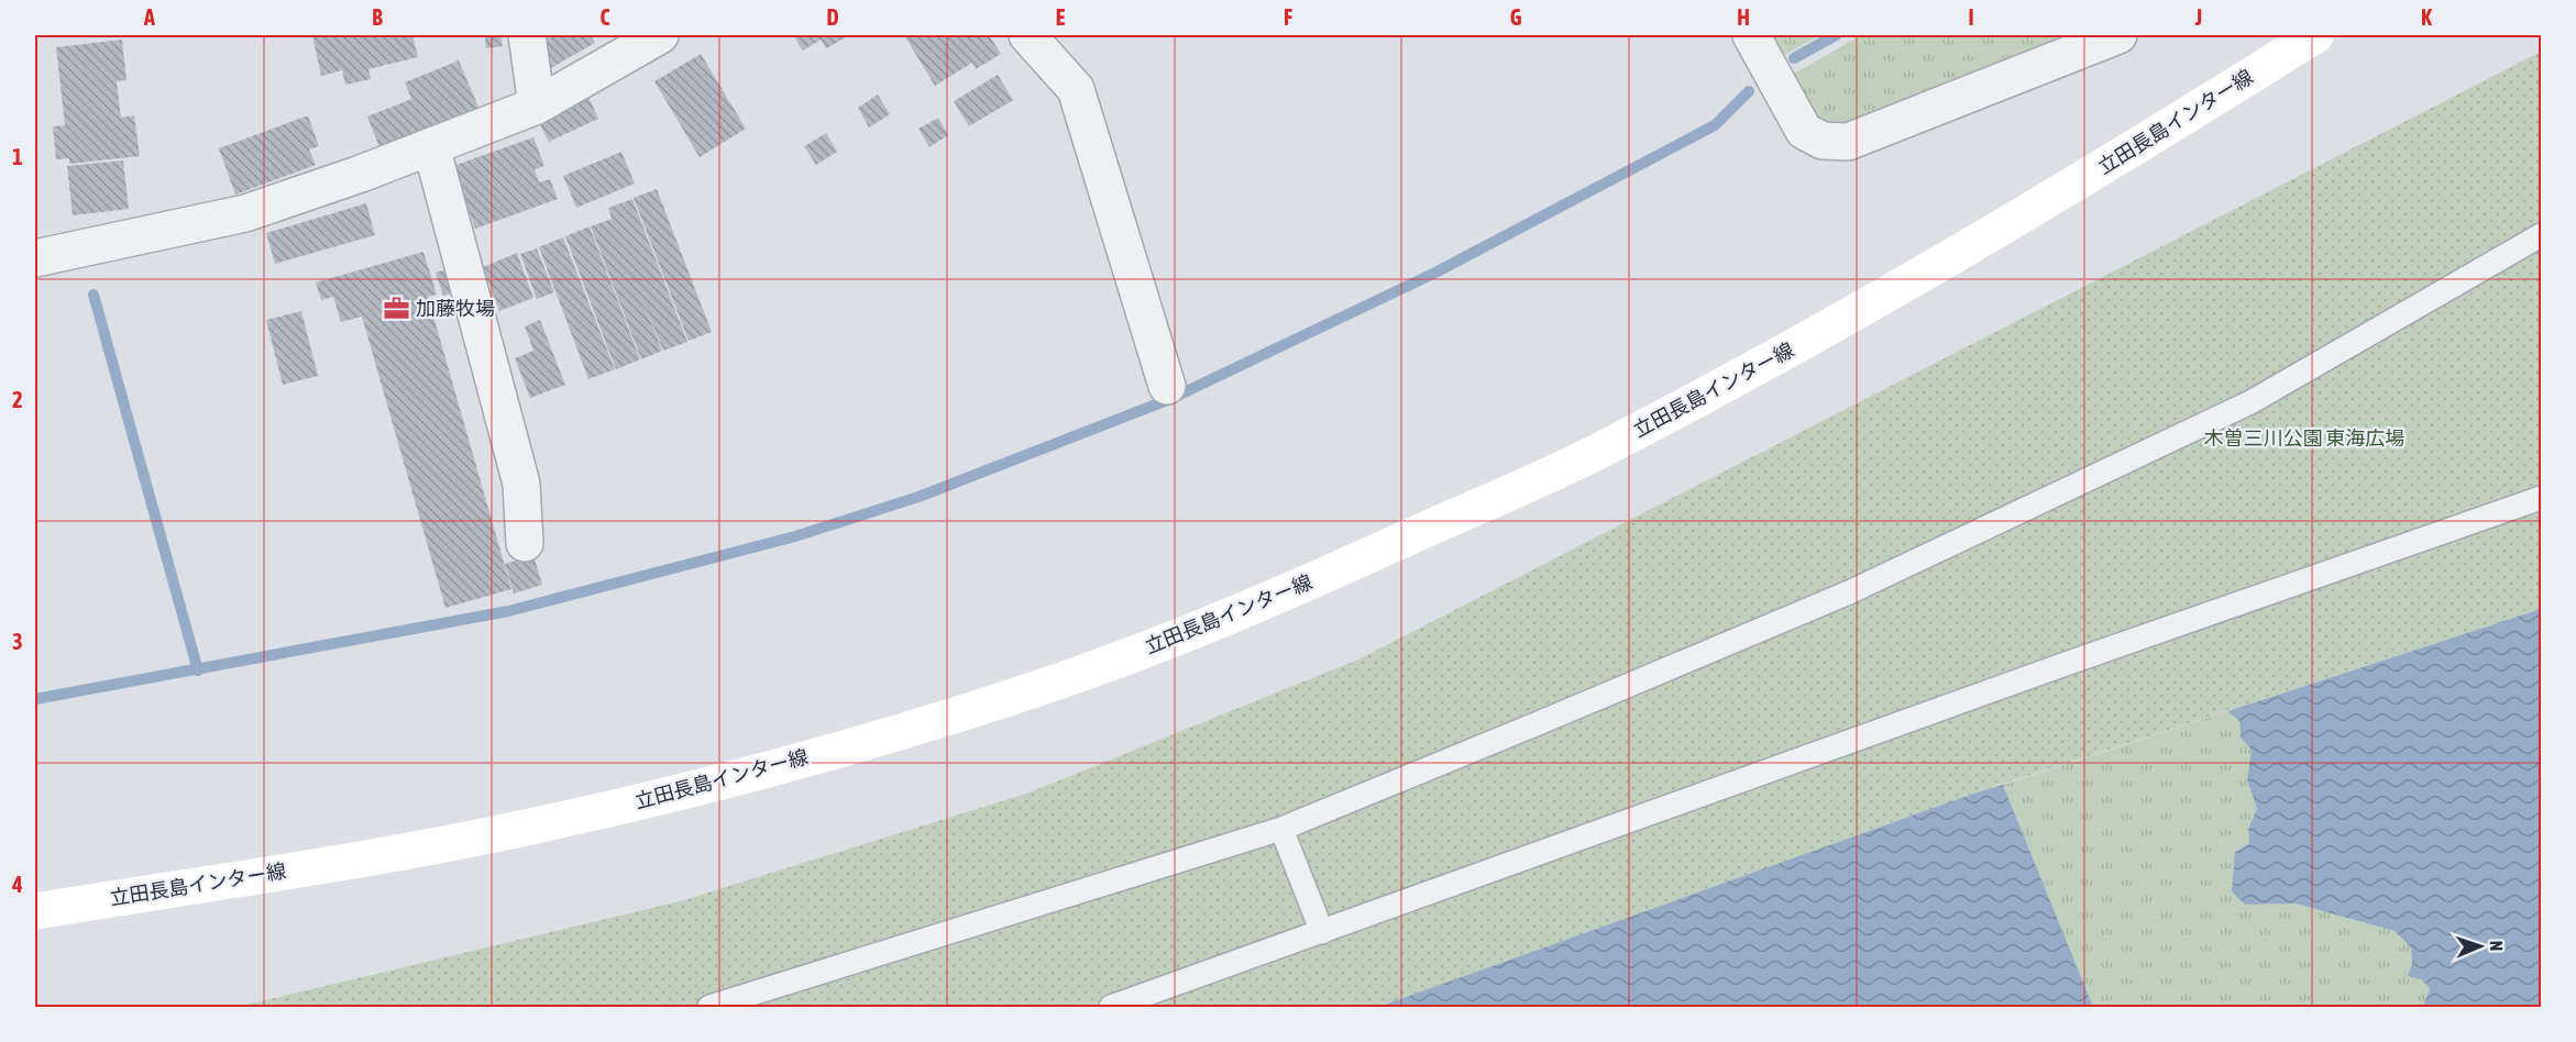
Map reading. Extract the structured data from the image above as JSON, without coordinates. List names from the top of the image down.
{
  "streets": {
    "main road": ["立田長島インター線"]
  },
  "parks": ["木曽三川公園 東海広場"],
  "places": {
    "office": ["加藤牧場"]
  },
  "north": "right",
  "grid": {
    "columns": [
      "A",
      "B",
      "C",
      "D",
      "E",
      "F",
      "G",
      "H",
      "I",
      "J",
      "K"
    ],
    "rows": [
      "1",
      "2",
      "3",
      "4"
    ]
  }
}
